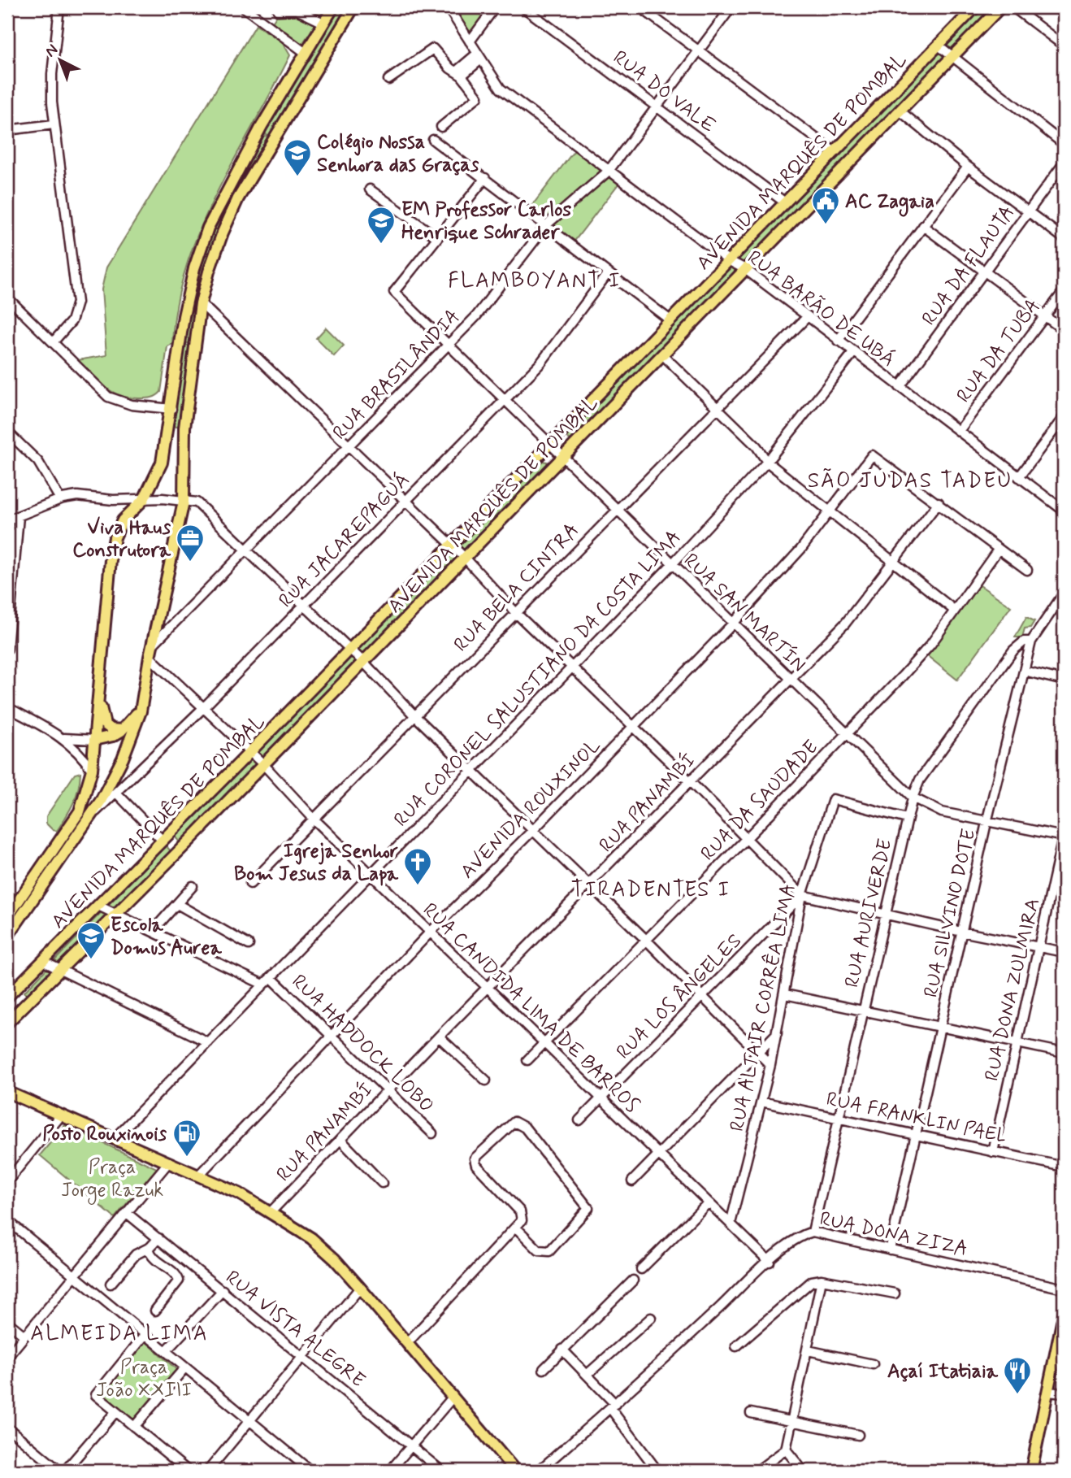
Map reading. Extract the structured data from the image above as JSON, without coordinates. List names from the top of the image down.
{
  "streets": {
    "main road": ["AVENIDA MARQUÊS DE POMBAL"],
    "street": [
      "RUA DO VALE",
      "RUA DA FLAUTA",
      "RUA BARÃO DE UBÁ",
      "RUA DA TUBA",
      "RUA BRASILÂNDIA",
      "RUA JACAREPAGUÁ",
      "RUA BELA CINTRA",
      "RUA SAN MARTÍN",
      "RUA CORONEL SALUSTIANO DA COSTA LIMA",
      "RUA DA SAUDADE",
      "RUA PANAMBÍ",
      "AVENIDA ROUXINOL",
      "RUA AURIVERDE",
      "RUA SILVINO DOTE",
      "RUA DONA ZULMIRA",
      "RUA LOS ÂNGELES",
      "RUA CANDIDA LIMA DE BARROS",
      "RUA ALTAIR CORRÊA LIMA",
      "RUA HADDOCK LOBO",
      "RUA FRANKLIN PAEL",
      "RUA DONA ZIZA",
      "RUA VISTA ALEGRE"
    ]
  },
  "crossings": [
    ["RUA DO VALE", "AVENIDA MARQUÊS DE POMBAL"],
    ["RUA DO VALE", "RUA BRASILÂNDIA"],
    ["AVENIDA MARQUÊS DE POMBAL", "RUA BARÃO DE UBÁ"],
    ["AVENIDA MARQUÊS DE POMBAL", "RUA SAN MARTÍN"],
    ["AVENIDA MARQUÊS DE POMBAL", "RUA CANDIDA LIMA DE BARROS"],
    ["RUA DA FLAUTA", "RUA BARÃO DE UBÁ"],
    ["RUA BARÃO DE UBÁ", "RUA DA TUBA"],
    ["RUA BARÃO DE UBÁ", "RUA BRASILÂNDIA"],
    ["RUA BARÃO DE UBÁ", "RUA BELA CINTRA"],
    ["RUA BARÃO DE UBÁ", "RUA CORONEL SALUSTIANO DA COSTA LIMA"],
    ["RUA BELA CINTRA", "RUA SAN MARTÍN"],
    ["RUA BELA CINTRA", "RUA CANDIDA LIMA DE BARROS"],
    ["RUA SAN MARTÍN", "RUA CORONEL SALUSTIANO DA COSTA LIMA"],
    ["RUA SAN MARTÍN", "RUA DA SAUDADE"],
    ["RUA SAN MARTÍN", "RUA PANAMBÍ"],
    ["RUA SAN MARTÍN", "AVENIDA ROUXINOL"],
    ["RUA SAN MARTÍN", "RUA AURIVERDE"],
    ["RUA SAN MARTÍN", "RUA SILVINO DOTE"],
    ["RUA SAN MARTÍN", "RUA DONA ZULMIRA"],
    ["RUA CORONEL SALUSTIANO DA COSTA LIMA", "RUA CANDIDA LIMA DE BARROS"],
    ["RUA CORONEL SALUSTIANO DA COSTA LIMA", "RUA HADDOCK LOBO"],
    ["RUA DA SAUDADE", "RUA CANDIDA LIMA DE BARROS"],
    ["RUA PANAMBÍ", "AVENIDA ROUXINOL"],
    ["RUA PANAMBÍ", "RUA CANDIDA LIMA DE BARROS"],
    ["RUA PANAMBÍ", "RUA HADDOCK LOBO"],
    ["AVENIDA ROUXINOL", "RUA CANDIDA LIMA DE BARROS"],
    ["AVENIDA ROUXINOL", "RUA HADDOCK LOBO"],
    ["RUA AURIVERDE", "RUA SILVINO DOTE"],
    ["RUA AURIVERDE", "RUA ALTAIR CORRÊA LIMA"],
    ["RUA AURIVERDE", "RUA FRANKLIN PAEL"],
    ["RUA AURIVERDE", "RUA DONA ZIZA"],
    ["RUA SILVINO DOTE", "RUA FRANKLIN PAEL"],
    ["RUA SILVINO DOTE", "RUA DONA ZIZA"],
    ["RUA DONA ZULMIRA", "RUA FRANKLIN PAEL"],
    ["RUA LOS ÂNGELES", "RUA CANDIDA LIMA DE BARROS"],
    ["RUA LOS ÂNGELES", "RUA ALTAIR CORRÊA LIMA"],
    ["RUA CANDIDA LIMA DE BARROS", "RUA ALTAIR CORRÊA LIMA"],
    ["RUA CANDIDA LIMA DE BARROS", "RUA DONA ZIZA"],
    ["RUA ALTAIR CORRÊA LIMA", "RUA FRANKLIN PAEL"]
  ],
  "districts": [
    "FLAMBOYANT I",
    "SÃO JUDAS TADEU",
    "TIRADENTES I",
    "ALMEIDA LIMA"
  ],
  "parks": ["Praça Jorge Razuk", "Praça João XXIII"],
  "places": {
    "school or university": ["Colégio Nossa Senhora das Graças", "EM Professor Carlos Henrique Schrader", "Escola Domus Aurea"],
    "public building": ["AC Zagaia"],
    "office": ["Viva Haus Construtora"],
    "church": ["Igreja Senhor Bom Jesus da Lapa"],
    "fuel station": ["Posto Rouxinois"],
    "restaurant": ["Açaí Itatiaia"]
  },
  "north": "top left"
}
